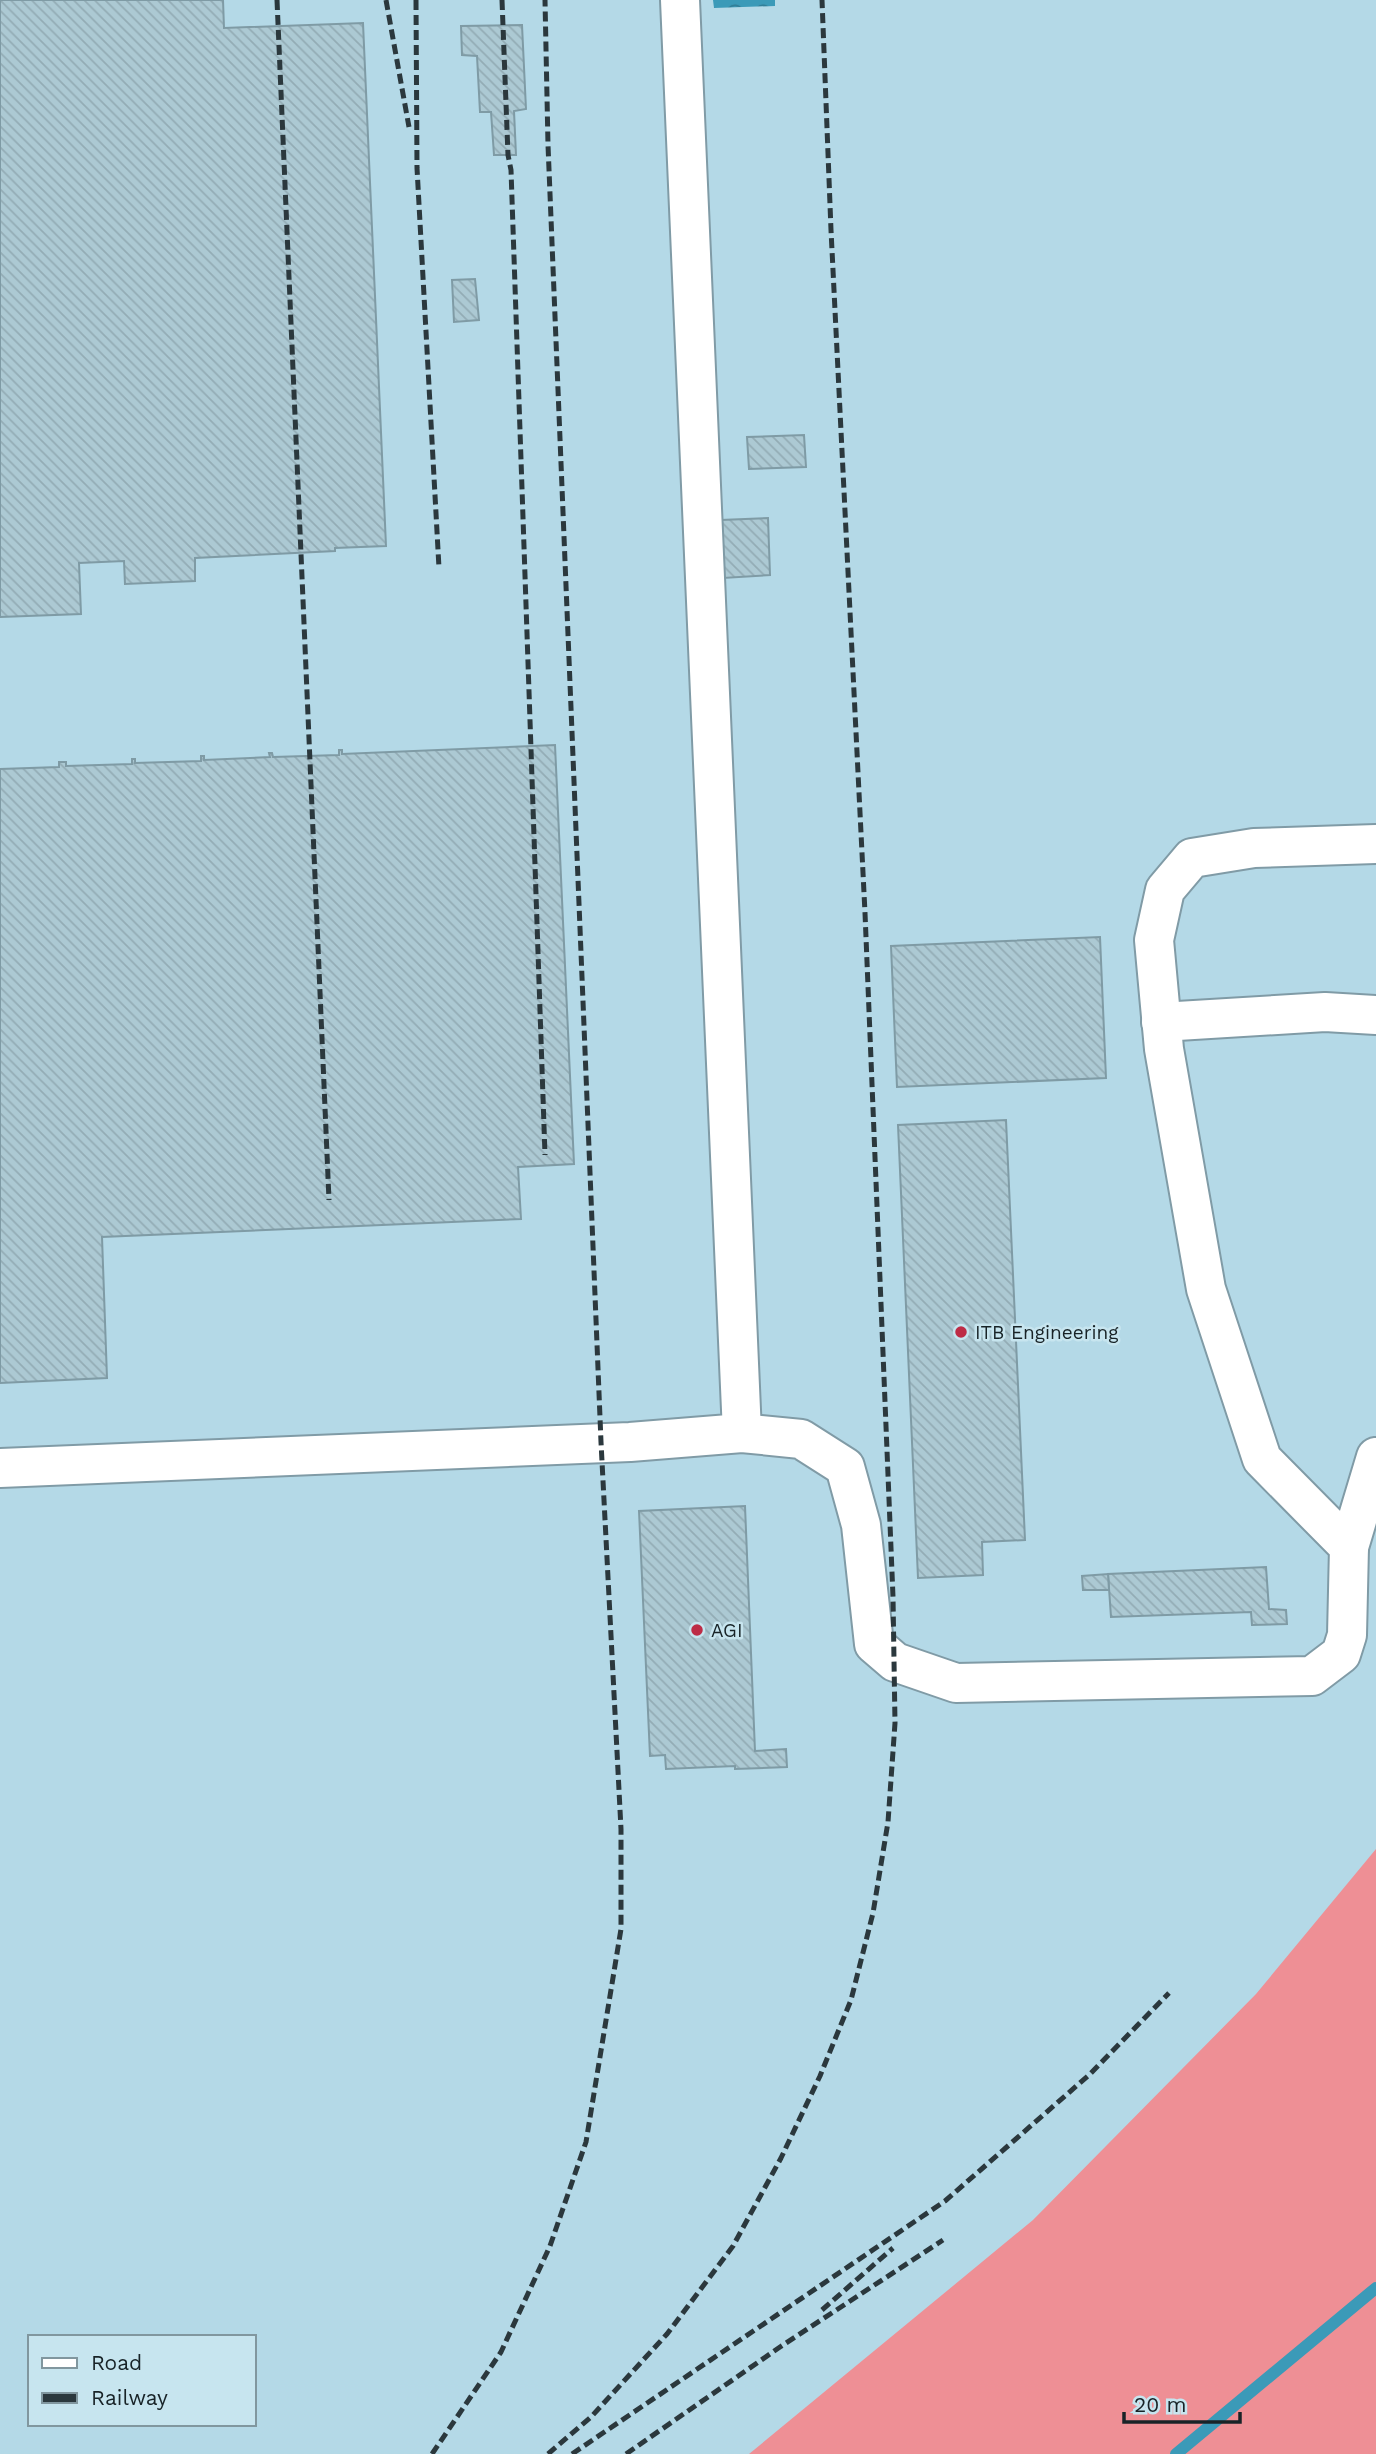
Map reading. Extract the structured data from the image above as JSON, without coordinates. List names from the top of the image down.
{
  "places": ["ITB Engineering", "AGI"],
  "legend": ["Road", "Railway"],
  "scale_bar": "20 m"
}
